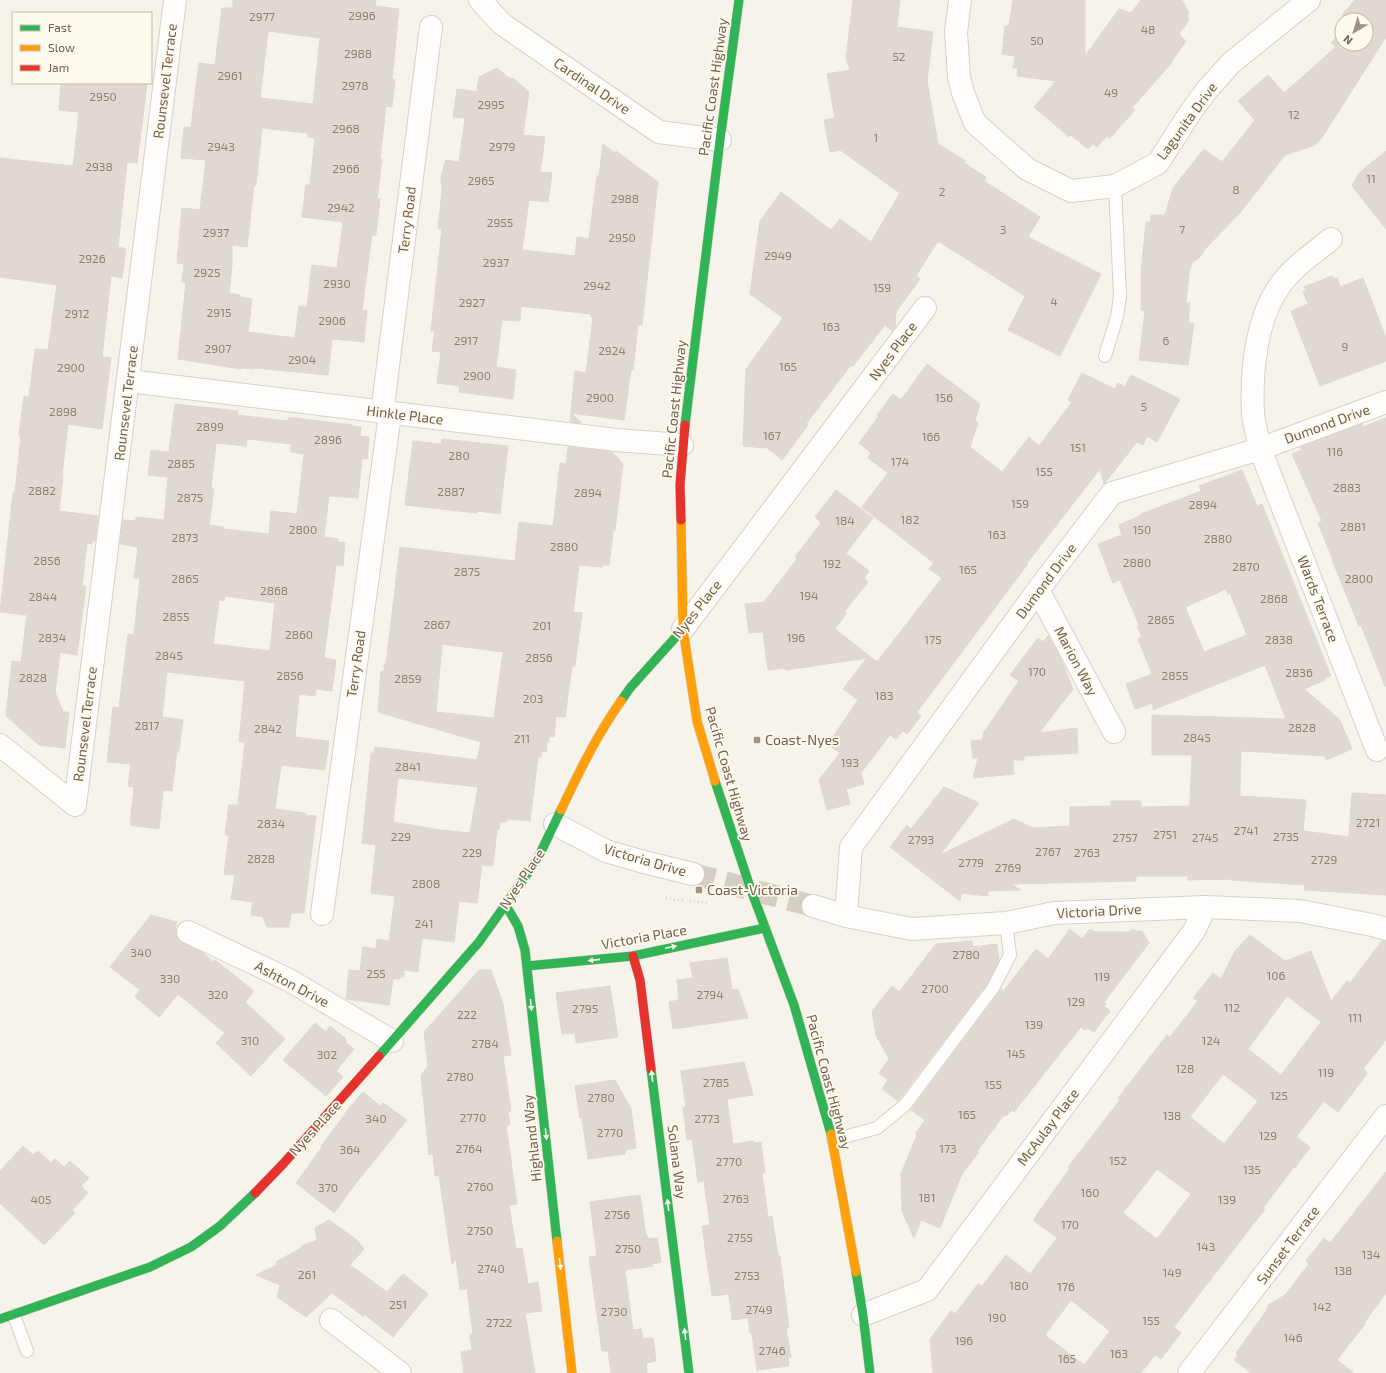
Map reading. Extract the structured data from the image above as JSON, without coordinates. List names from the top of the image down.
{
  "streets": {
    "main road": [
      "Pacific Coast Highway",
      "Nyes Place",
      "Victoria Place",
      "Highland Way",
      "Solana Way"
    ],
    "street": [
      "Rounsevel Terrace",
      "Cardinal Drive",
      "Lagunita Drive",
      "Terry Road",
      "Hinkle Place",
      "Dumond Drive",
      "Wards Terrace",
      "Marion Way",
      "Victoria Drive",
      "Ashton Drive",
      "McAulay Place",
      "Sunset Terrace"
    ]
  },
  "crossings": [
    ["Rounsevel Terrace", "Hinkle Place"],
    ["Cardinal Drive", "Pacific Coast Highway"],
    ["Pacific Coast Highway", "Nyes Place"],
    ["Pacific Coast Highway", "Hinkle Place"],
    ["Pacific Coast Highway", "Victoria Place"],
    ["Pacific Coast Highway", "McAulay Place"],
    ["Terry Road", "Hinkle Place"],
    ["Nyes Place", "Victoria Drive"],
    ["Nyes Place", "Ashton Drive"],
    ["Nyes Place", "Highland Way"],
    ["Dumond Drive", "Wards Terrace"],
    ["Dumond Drive", "Marion Way"],
    ["Dumond Drive", "Victoria Drive"],
    ["Victoria Drive", "McAulay Place"],
    ["Victoria Place", "Highland Way"],
    ["Victoria Place", "Solana Way"]
  ],
  "one_way": ["Highland Way", "Solana Way"],
  "places": {
    "transit": ["Coast-Nyes", "Coast-Victoria"]
  },
  "house_numbers": [
    "2996",
    "2977",
    "48",
    "50",
    "2988",
    "52",
    "2961",
    "2978",
    "49",
    "2950",
    "2995",
    "12",
    "2968",
    "1",
    "2943",
    "2979",
    "2938",
    "2966",
    "11",
    "2965",
    "8",
    "2",
    "2988",
    "2942",
    "2955",
    "3",
    "7",
    "2937",
    "2950",
    "2949",
    "2926",
    "2937",
    "2925",
    "2930",
    "2942",
    "159",
    "4",
    "2927",
    "2915",
    "2912",
    "2906",
    "163",
    "2917",
    "6",
    "9",
    "2907",
    "2924",
    "2904",
    "165",
    "2900",
    "2900",
    "2900",
    "156",
    "5",
    "2898",
    "2899",
    "167",
    "166",
    "2896",
    "151",
    "116",
    "280",
    "174",
    "2885",
    "155",
    "2883",
    "2882",
    "2887",
    "2894",
    "2875",
    "159",
    "2894",
    "182",
    "184",
    "2881",
    "2800",
    "150",
    "163",
    "2873",
    "2880",
    "2880",
    "2856",
    "2880",
    "192",
    "2870",
    "165",
    "2875",
    "2865",
    "2800",
    "2868",
    "194",
    "2844",
    "2868",
    "2855",
    "2865",
    "2867",
    "201",
    "2860",
    "2834",
    "196",
    "175",
    "2838",
    "2845",
    "2856",
    "170",
    "2836",
    "2856",
    "2855",
    "2828",
    "2859",
    "183",
    "203",
    "2817",
    "2828",
    "2842",
    "2845",
    "211",
    "193",
    "2841",
    "2721",
    "2834",
    "2741",
    "2751",
    "229",
    "2735",
    "2757",
    "2745",
    "2793",
    "2767",
    "229",
    "2763",
    "2828",
    "2729",
    "2779",
    "2769",
    "2808",
    "241",
    "340",
    "2780",
    "255",
    "106",
    "119",
    "330",
    "2700",
    "320",
    "2794",
    "129",
    "112",
    "2795",
    "222",
    "111",
    "139",
    "310",
    "124",
    "2784",
    "145",
    "302",
    "128",
    "119",
    "2780",
    "2785",
    "155",
    "125",
    "2780",
    "165",
    "138",
    "2770",
    "340",
    "2773",
    "2770",
    "129",
    "2764",
    "173",
    "364",
    "152",
    "2770",
    "135",
    "2760",
    "370",
    "160",
    "181",
    "2763",
    "405",
    "139",
    "2756",
    "170",
    "2750",
    "2755",
    "143",
    "2750",
    "134",
    "2740",
    "138",
    "149",
    "261",
    "2753",
    "180",
    "176",
    "251",
    "142",
    "2749",
    "2730",
    "190",
    "155",
    "2722",
    "146",
    "196",
    "2746",
    "163",
    "165"
  ],
  "legend": ["Fast", "Slow", "Jam"],
  "north": "bottom left"
}
